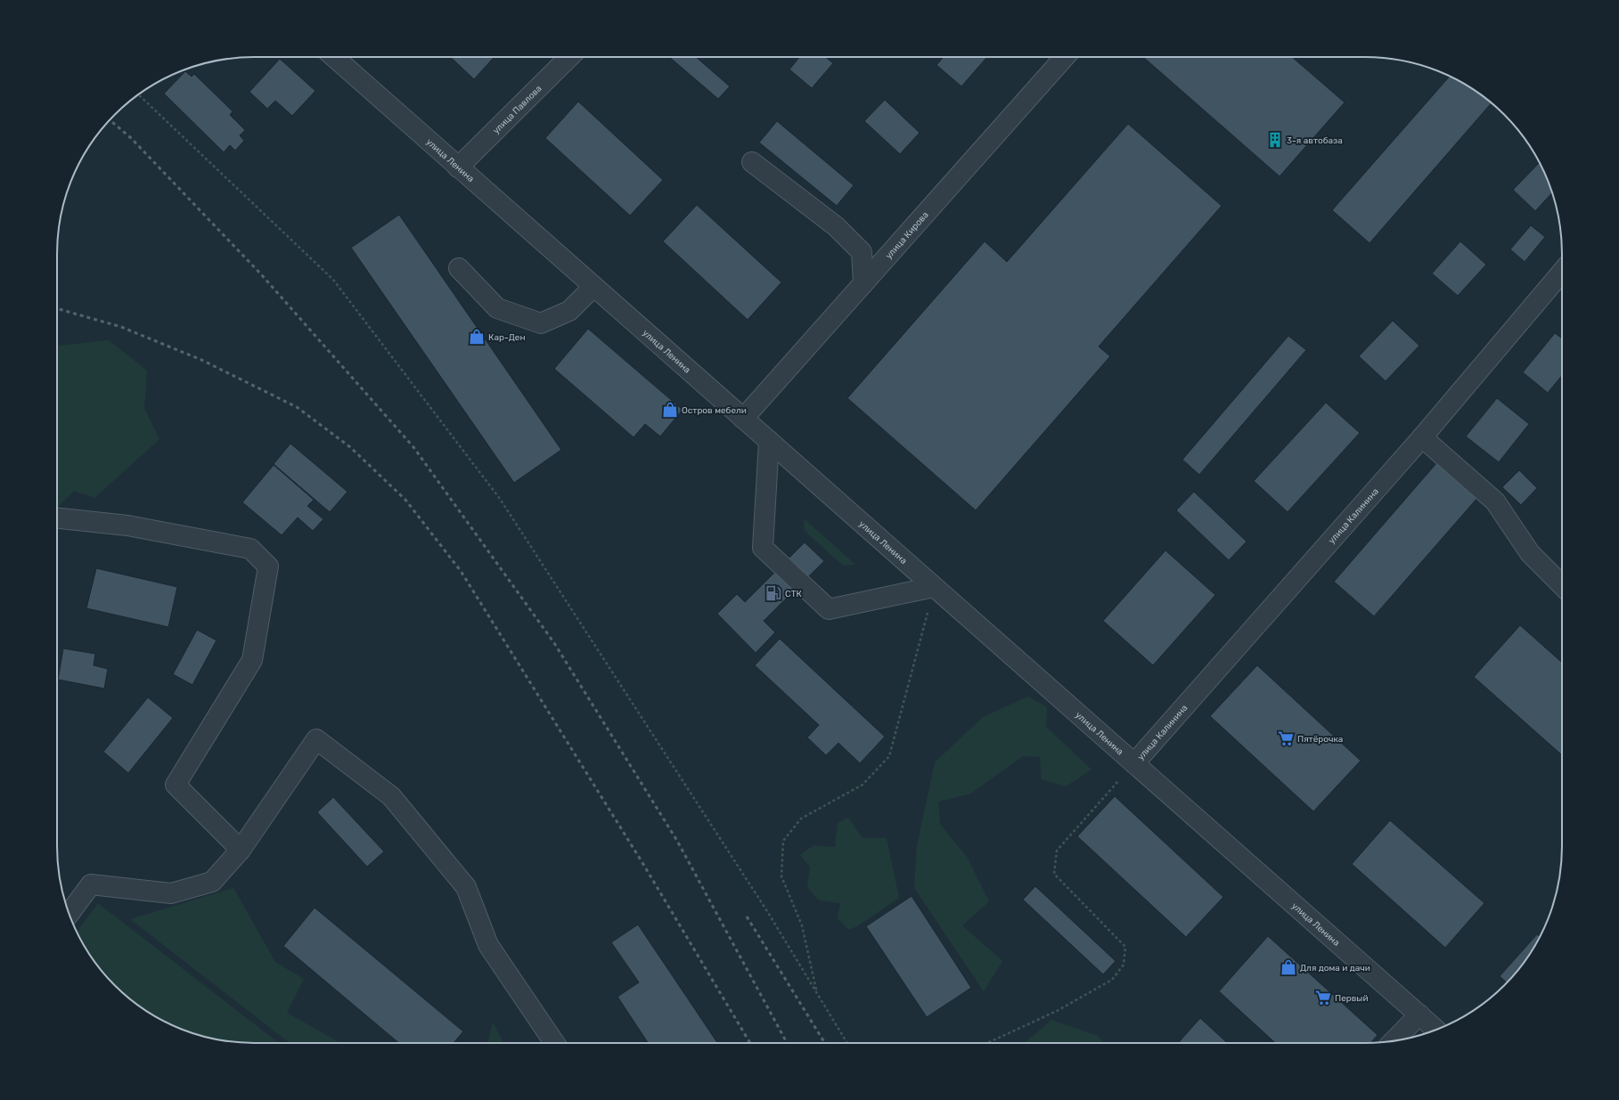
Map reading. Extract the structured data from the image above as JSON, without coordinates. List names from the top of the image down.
{
  "streets": {
    "street": [
      "улица Павлова",
      "улица Ленина",
      "улица Кирова",
      "улица Калинина"
    ]
  },
  "crossings": [
    ["улица Павлова", "улица Ленина"],
    ["улица Ленина", "улица Кирова"],
    ["улица Ленина", "улица Калинина"]
  ],
  "places": {
    "building": ["3-я автобаза"],
    "shop": ["Кар-Ден", "Остров мебели", "Для дома и дачи"],
    "fuel station": ["СТК"],
    "supermarket": ["Пятёрочка", "Первый"]
  }
}
